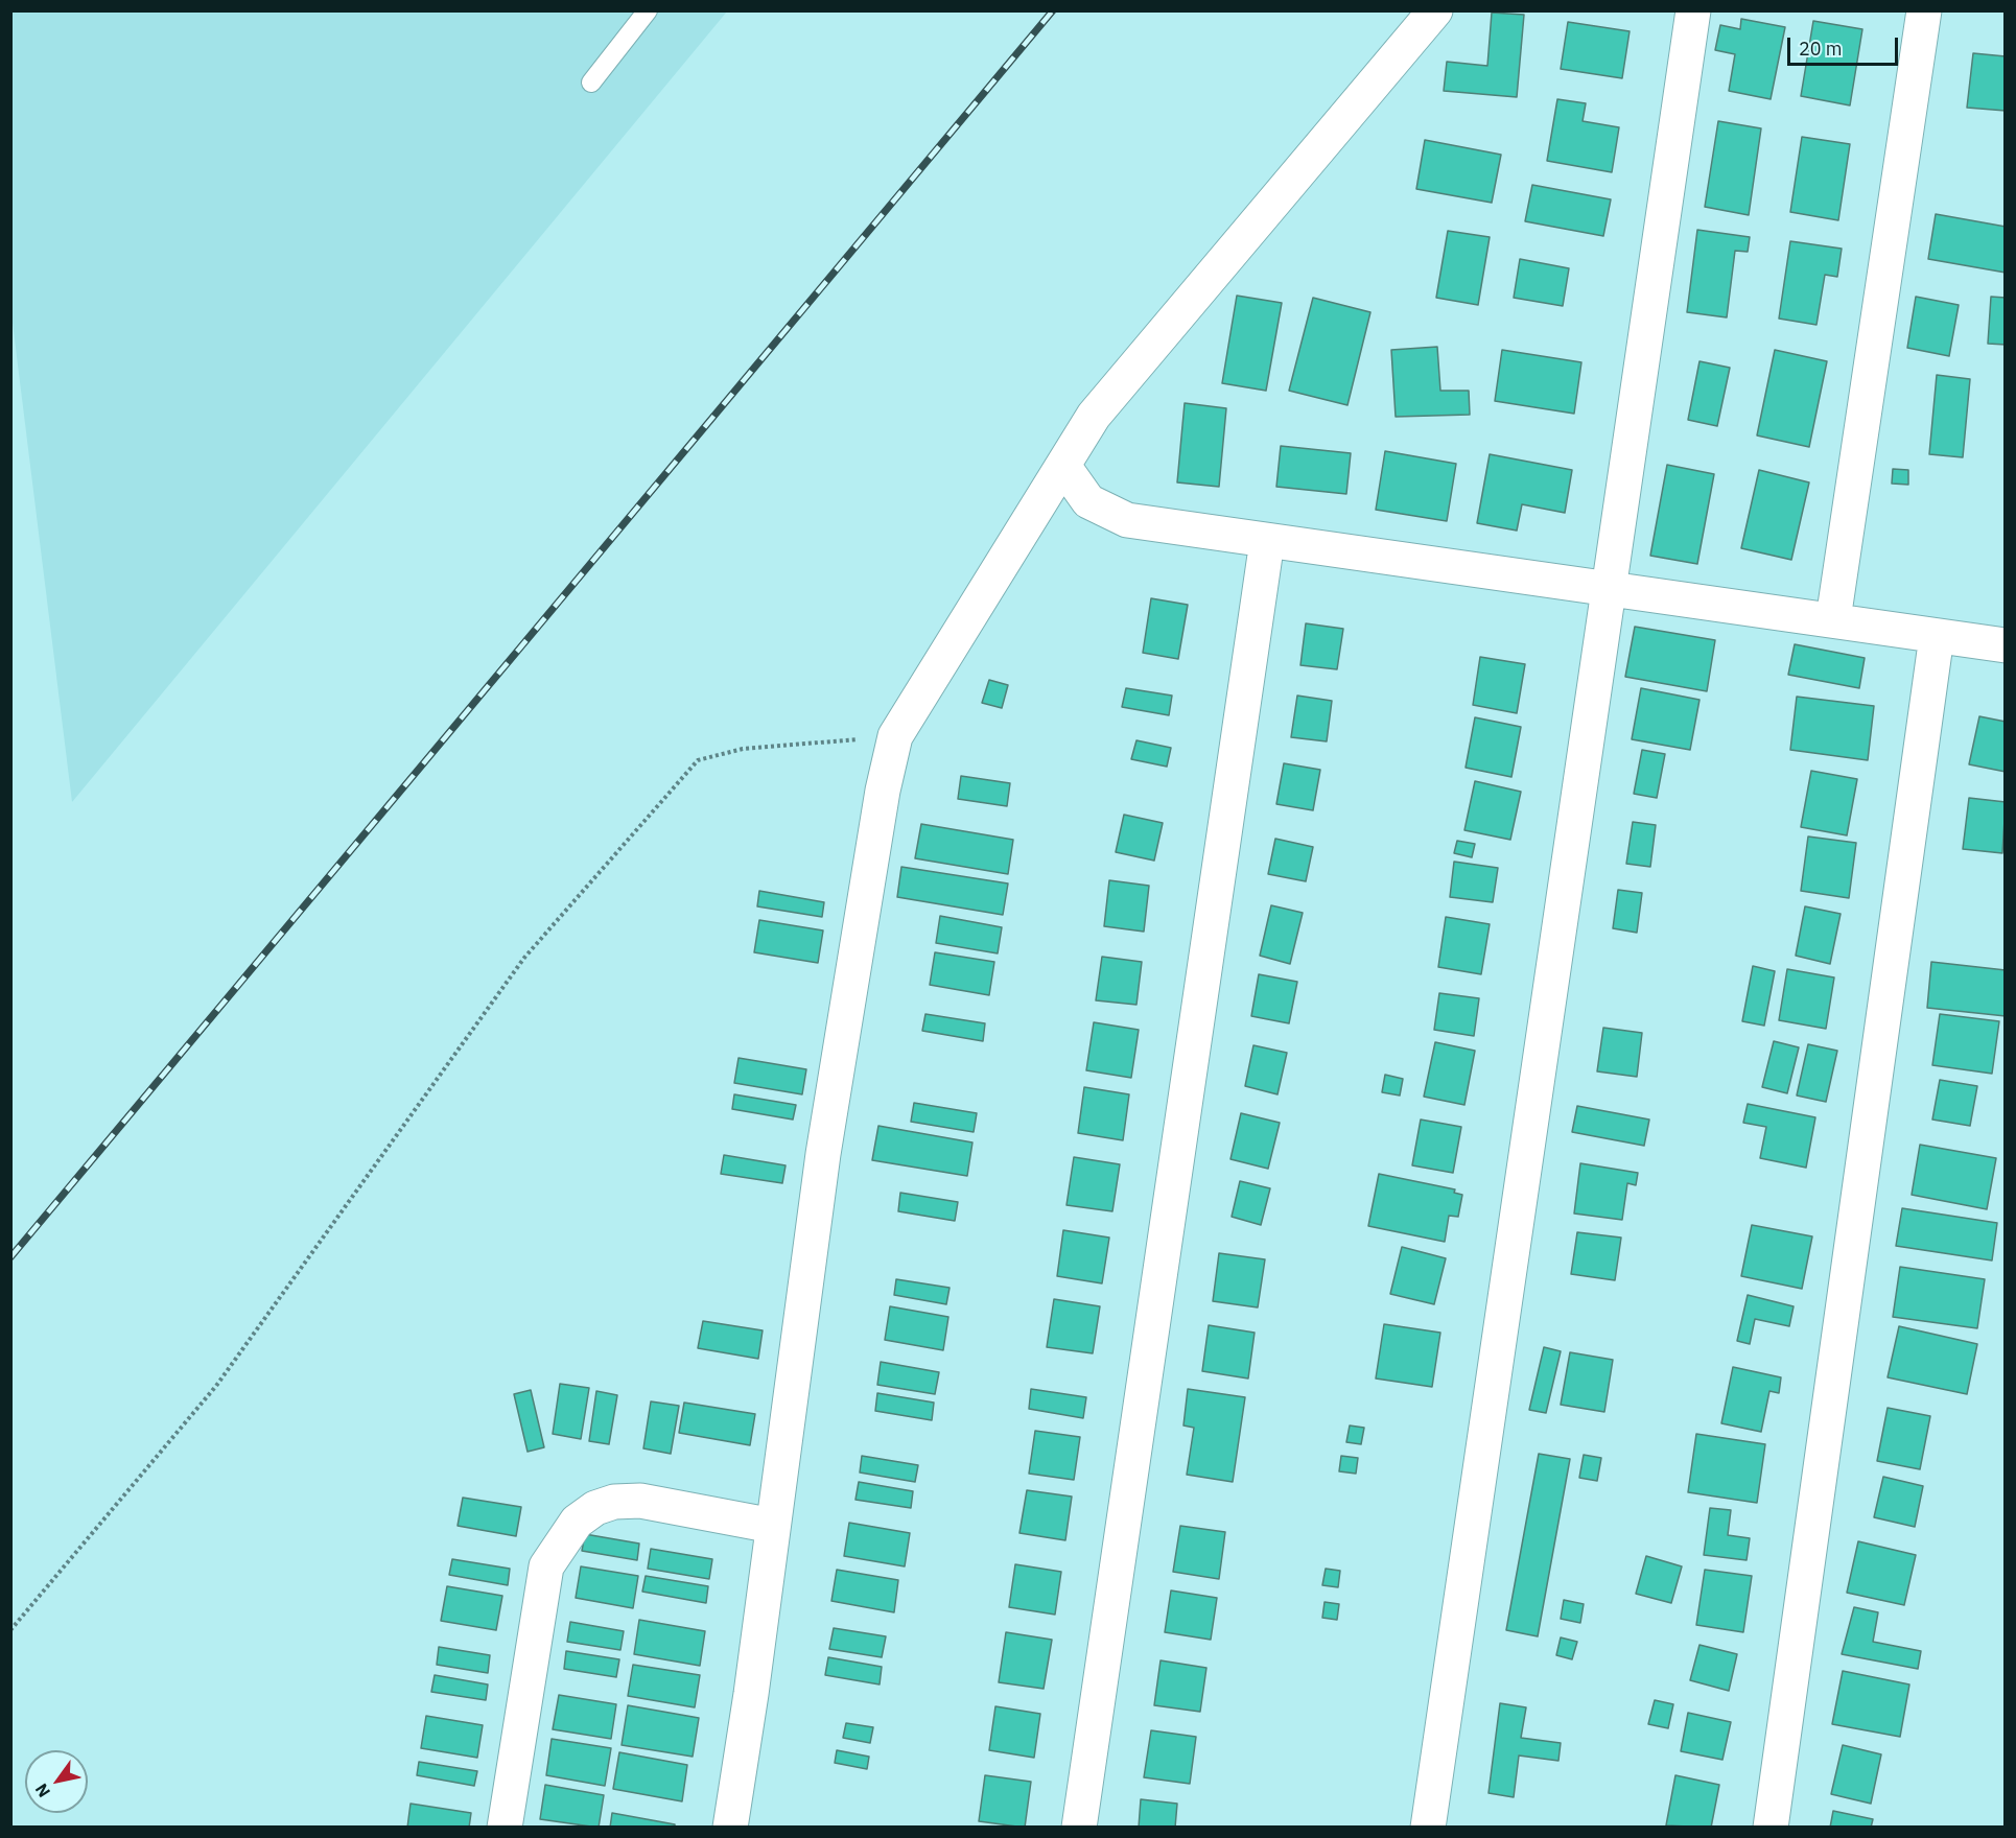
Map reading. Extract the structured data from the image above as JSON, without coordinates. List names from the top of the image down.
{
  "scale_bar": "20 m",
  "north": "bottom left"
}
